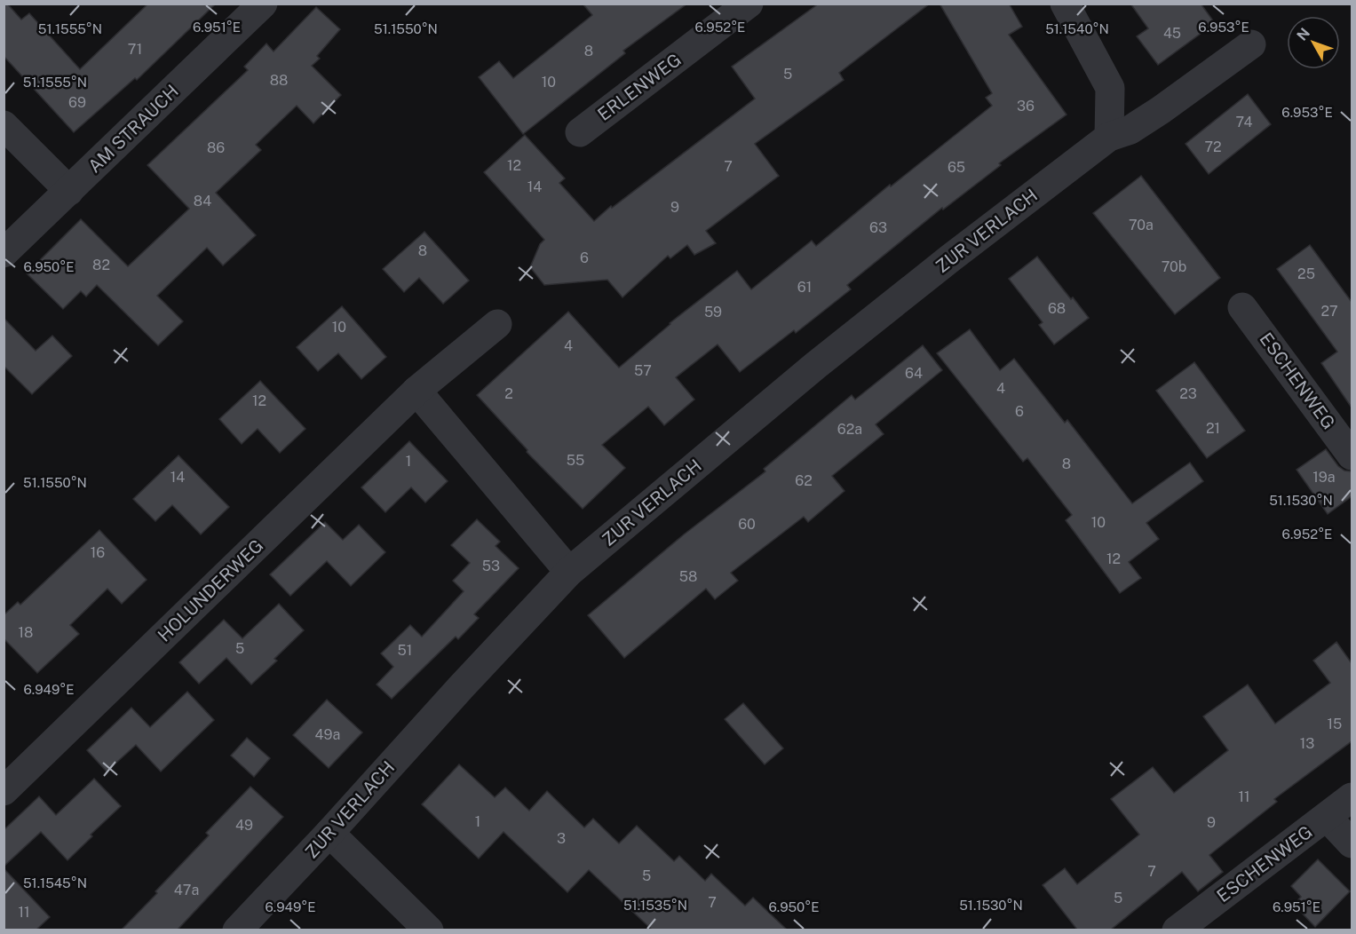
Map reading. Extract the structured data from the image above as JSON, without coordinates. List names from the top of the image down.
{
  "streets": {
    "street": [
      "ERLENWEG",
      "AM STRAUCH",
      "ZUR VERLACH",
      "ESCHENWEG",
      "HOLUNDERWEG"
    ]
  },
  "house_numbers": [
    "45",
    "71",
    "8",
    "5",
    "88",
    "10",
    "69",
    "36",
    "74",
    "72",
    "86",
    "12",
    "7",
    "65",
    "14",
    "84",
    "9",
    "70a",
    "63",
    "8",
    "6",
    "82",
    "70b",
    "25",
    "61",
    "68",
    "27",
    "59",
    "10",
    "4",
    "57",
    "64",
    "4",
    "2",
    "23",
    "12",
    "6",
    "21",
    "62a",
    "55",
    "1",
    "8",
    "14",
    "19a",
    "62",
    "10",
    "60",
    "16",
    "12",
    "53",
    "58",
    "18",
    "5",
    "51",
    "15",
    "49a",
    "13",
    "11",
    "1",
    "9",
    "49",
    "3",
    "7",
    "5",
    "47a",
    "5",
    "7",
    "11"
  ],
  "north": "top left",
  "coordinates": [
    "6.951°E",
    "6.952°E",
    "6.953°E",
    "51.1555°N",
    "51.1550°N",
    "51.1540°N",
    "6.950°E",
    "51.1530°N",
    "6.949°E",
    "51.1545°N",
    "51.1535°N"
  ]
}
